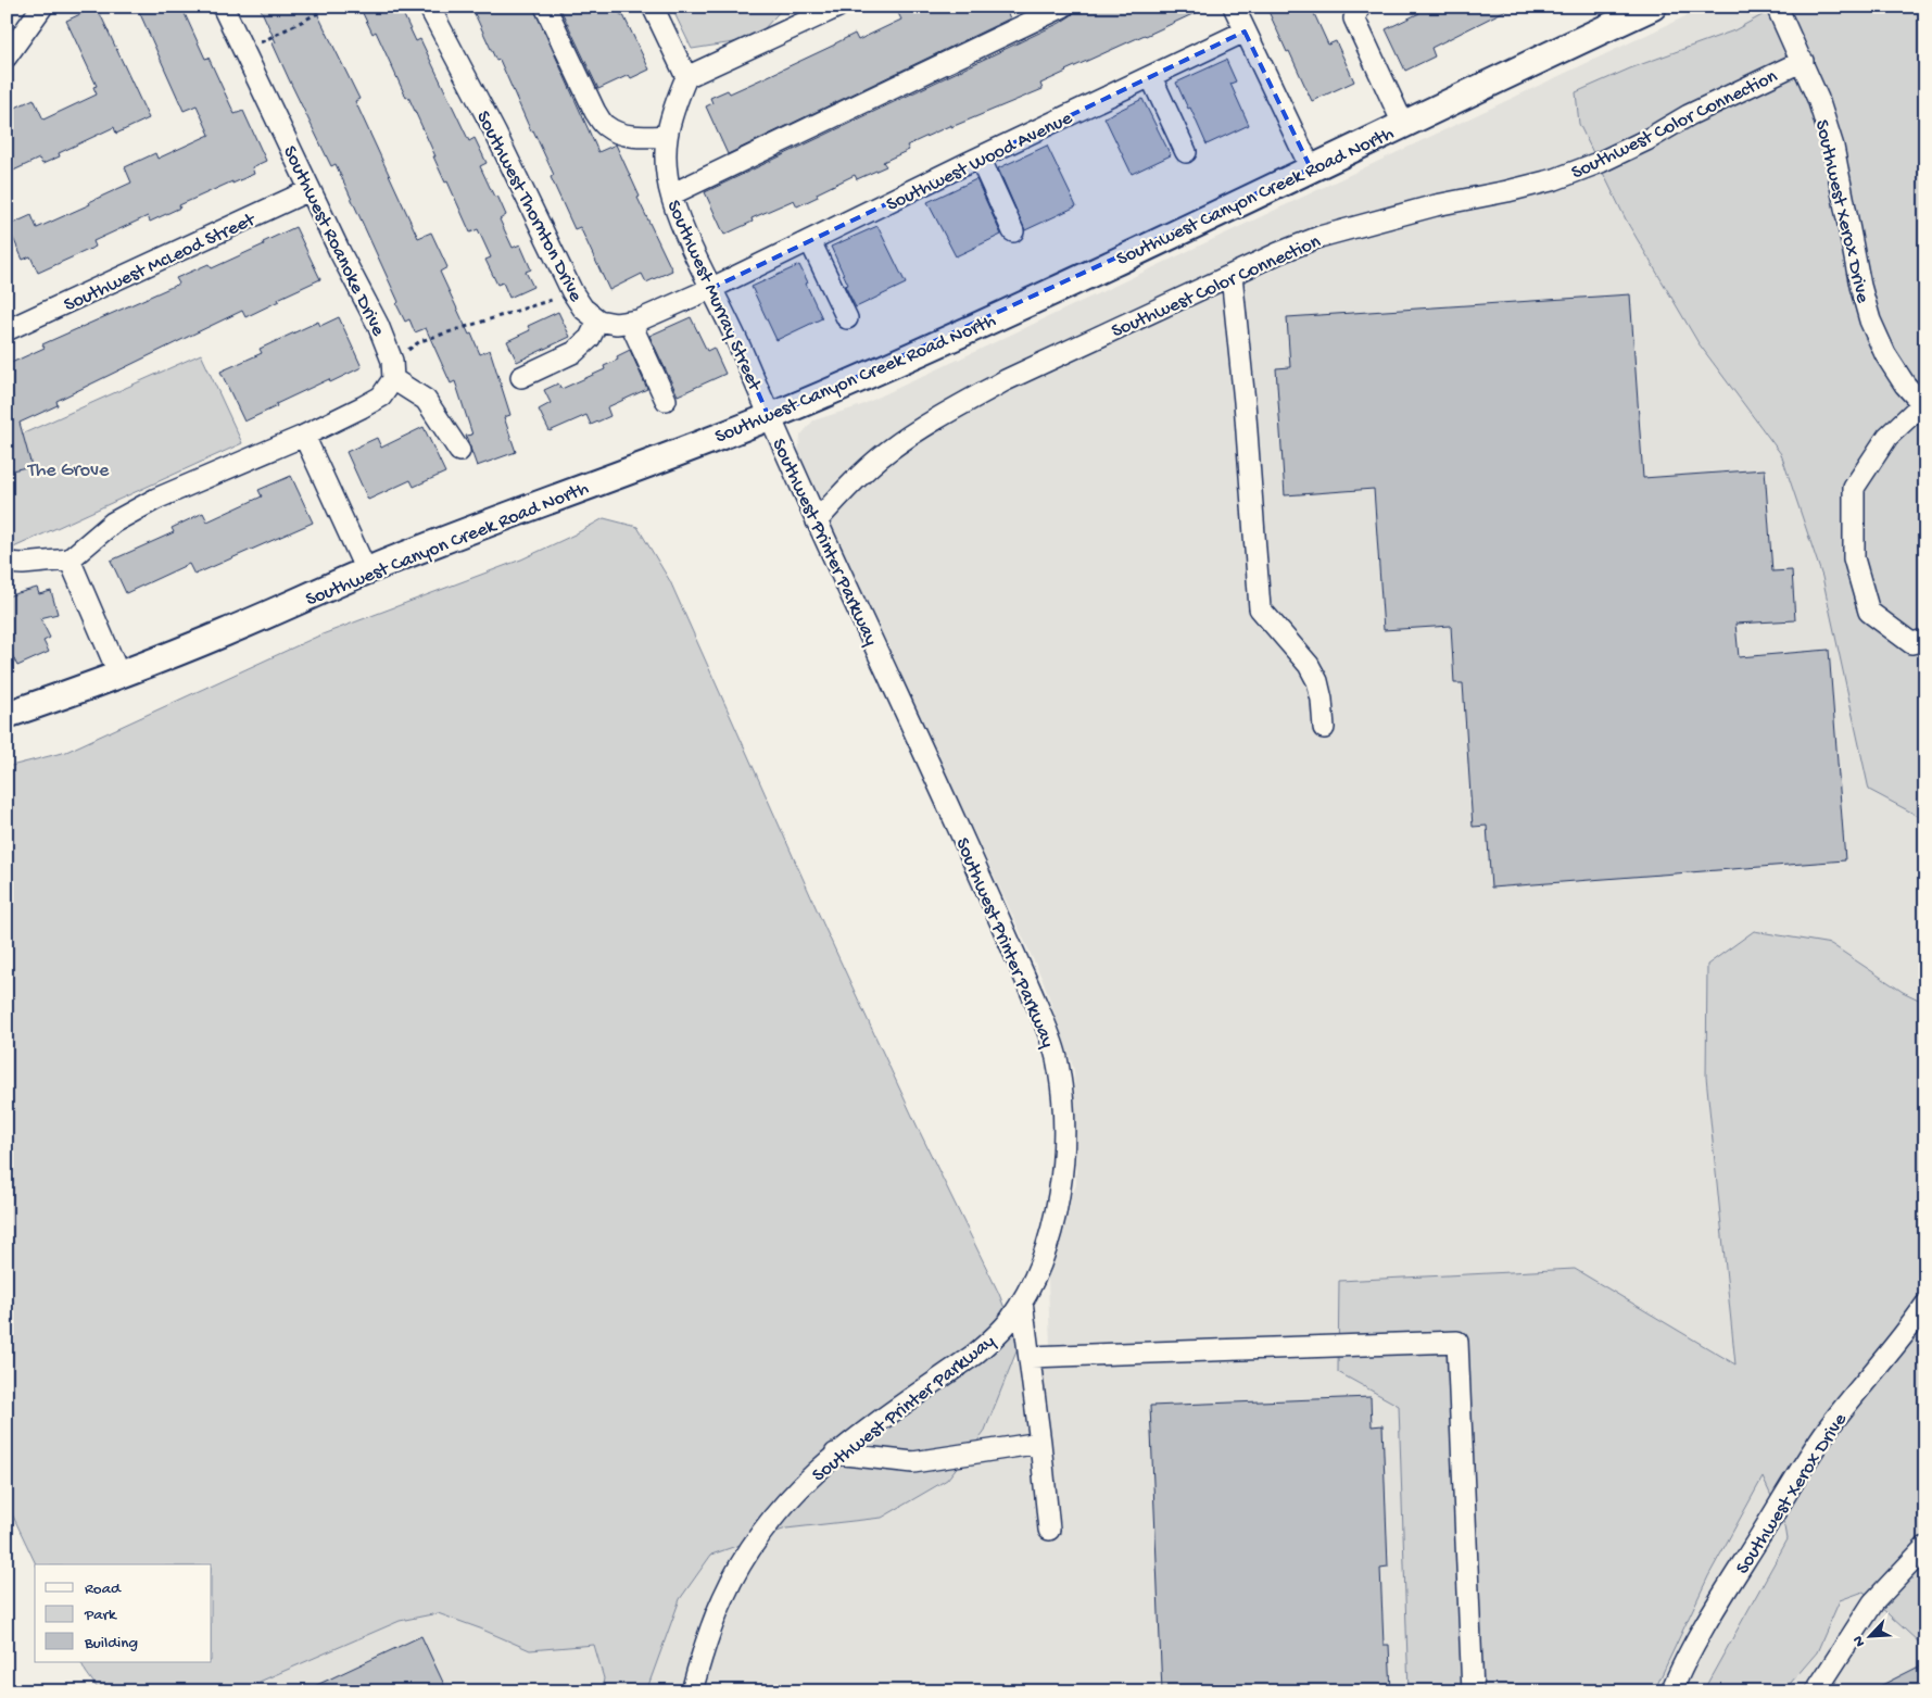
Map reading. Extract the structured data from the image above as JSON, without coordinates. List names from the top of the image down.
{
  "streets": {
    "main road": ["Southwest Canyon Creek Road North"],
    "street": [
      "Southwest Color Connection",
      "Southwest Wood Avenue",
      "Southwest Thornton Drive",
      "Southwest Xerox Drive",
      "Southwest Roanoke Drive",
      "Southwest McLeod Street",
      "Southwest Murray Street",
      "Southwest Printer Parkway"
    ]
  },
  "crossings": [
    ["Southwest Color Connection", "Southwest Xerox Drive"],
    ["Southwest Color Connection", "Southwest Printer Parkway"],
    ["Southwest Wood Avenue", "Southwest Thornton Drive"],
    ["Southwest Wood Avenue", "Southwest Murray Street"],
    ["Southwest Canyon Creek Road North", "Southwest Murray Street"],
    ["Southwest Canyon Creek Road North", "Southwest Printer Parkway"],
    ["Southwest Thornton Drive", "Southwest Murray Street"],
    ["Southwest Roanoke Drive", "Southwest McLeod Street"],
    ["Southwest Murray Street", "Southwest Printer Parkway"]
  ],
  "parks": ["The Grove"],
  "legend": ["Road", "Park", "Building"],
  "north": "bottom left"
}
